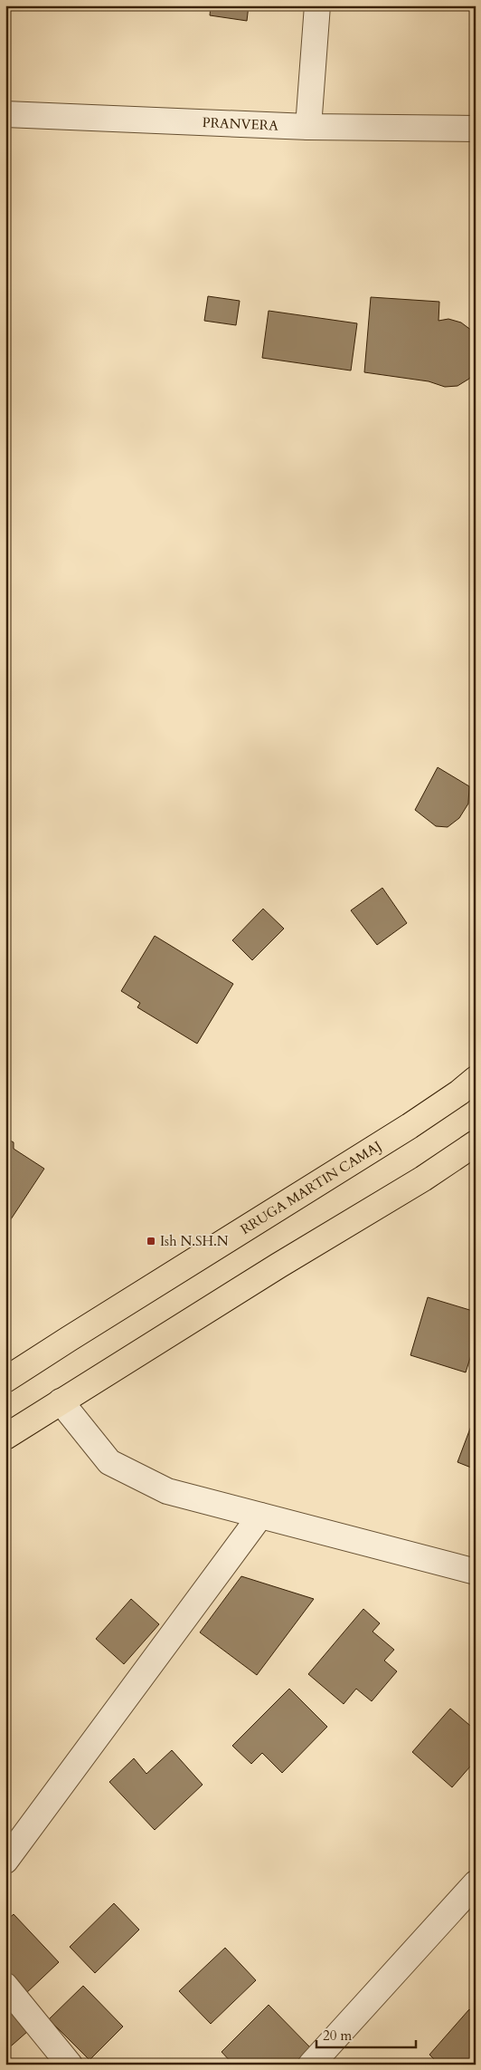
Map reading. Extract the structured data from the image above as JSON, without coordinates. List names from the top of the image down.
{
  "streets": {
    "highway": ["RRUGA MARTIN CAMAJ"],
    "street": ["PRANVERA"]
  },
  "places": {
    "transit": ["Ish N.SH.N"]
  },
  "scale_bar": "20 m"
}
